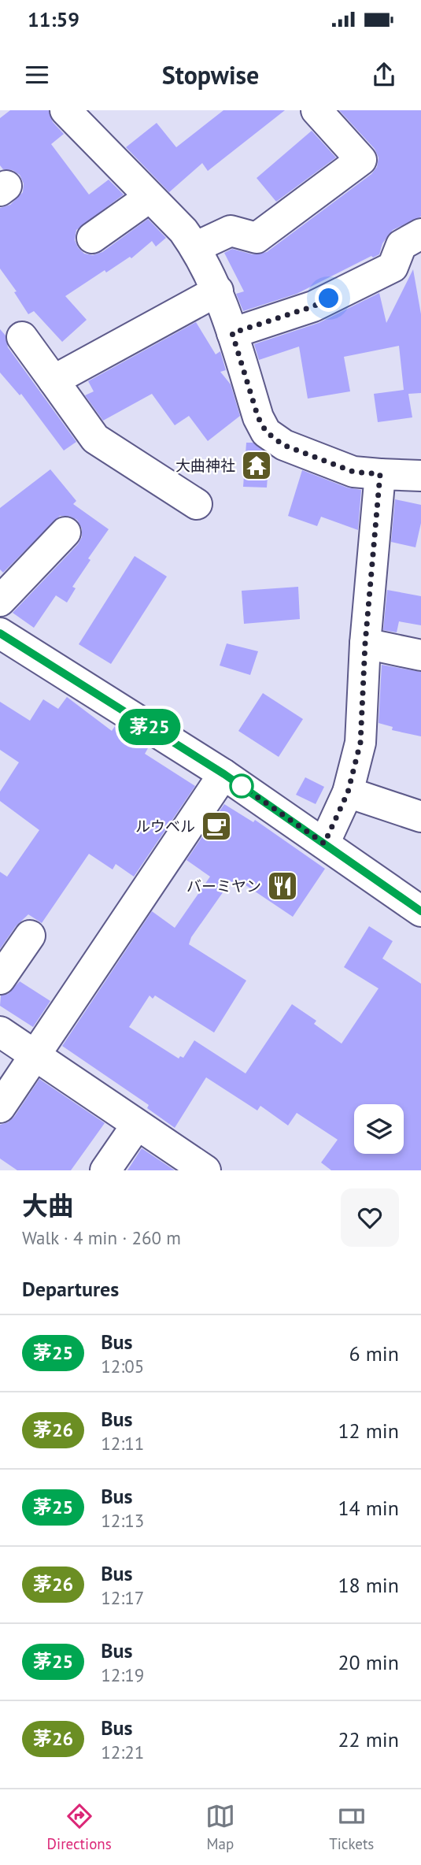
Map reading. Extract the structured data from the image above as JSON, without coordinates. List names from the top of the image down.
{
  "places": {
    "temple": ["大曲神社"],
    "cafe": ["ルウベル"],
    "restaurant": ["バーミヤン"]
  },
  "lines": ["bus line 茅25"],
  "page": {
    "status": "11:59",
    "header": "Stopwise",
    "on_map": "茅25",
    "heading": [
      ["大曲", "Walk · 4 min · 260 m"],
      "Departures"
    ],
    "list": [
      {
        "mark": "茅25",
        "name": "Bus",
        "note": "12:05",
        "value": "6 min"
      },
      {
        "mark": "茅26",
        "name": "Bus",
        "note": "12:11",
        "value": "12 min"
      },
      {
        "mark": "茅25",
        "name": "Bus",
        "note": "12:13",
        "value": "14 min"
      },
      {
        "mark": "茅26",
        "name": "Bus",
        "note": "12:17",
        "value": "18 min"
      },
      {
        "mark": "茅25",
        "name": "Bus",
        "note": "12:19",
        "value": "20 min"
      },
      {
        "mark": "茅26",
        "name": "Bus",
        "note": "12:21",
        "value": "22 min"
      }
    ],
    "tabs": ["Directions", "Map", "Tickets"]
  }
}
